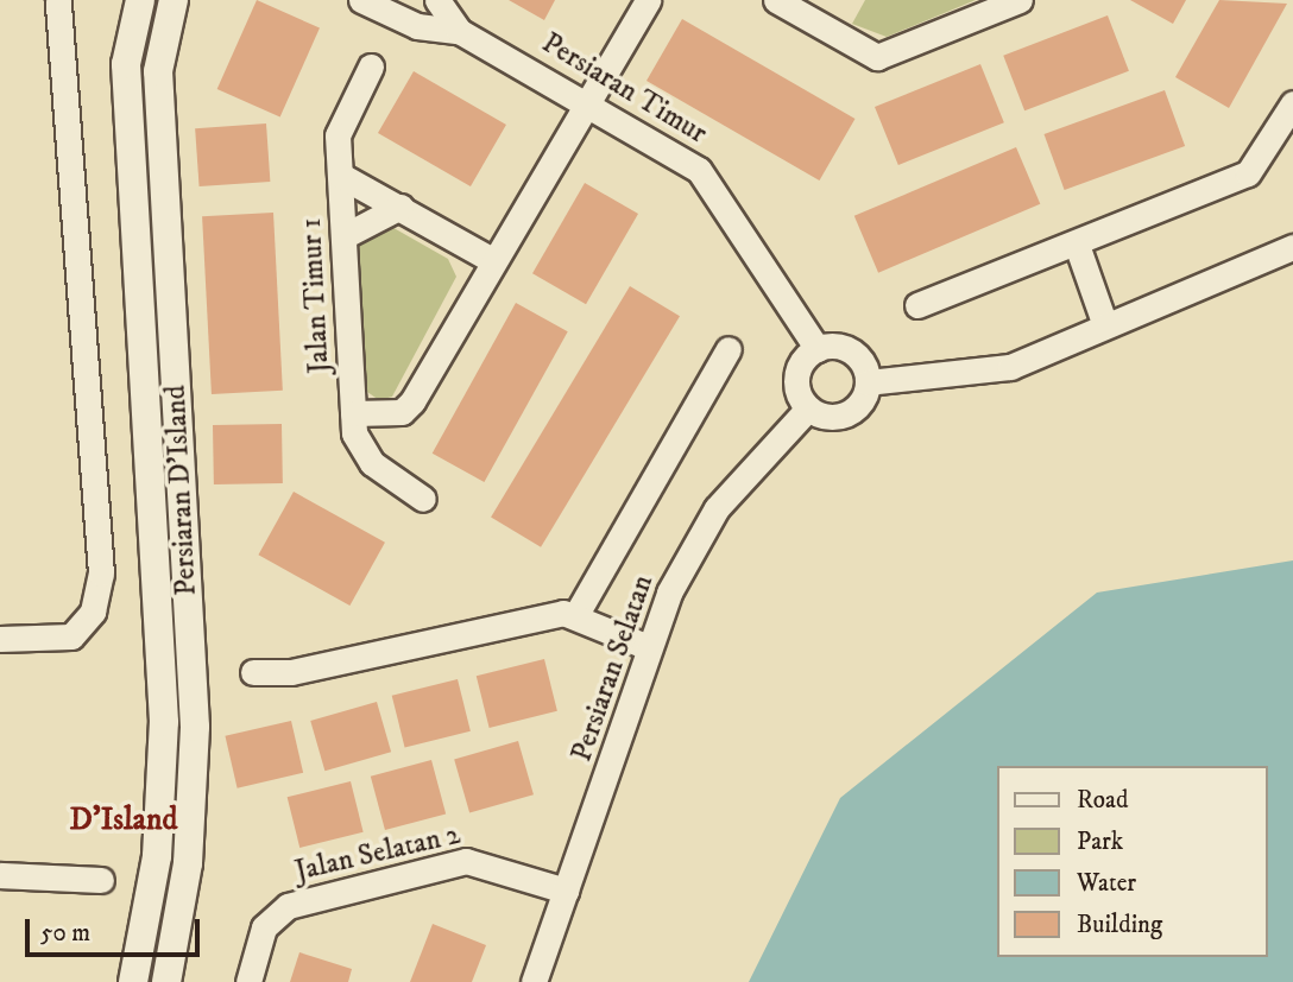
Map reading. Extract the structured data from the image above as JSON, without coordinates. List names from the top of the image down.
{
  "streets": {
    "street": [
      "Persiaran Timur",
      "Jalan Timur 1",
      "Persiaran D'Island",
      "Persiaran Selatan",
      "Jalan Selatan 2"
    ]
  },
  "crossings": [
    ["Persiaran Timur", "Jalan Timur 1"],
    ["Persiaran Timur", "Persiaran Selatan"],
    ["Persiaran Selatan", "Jalan Selatan 2"]
  ],
  "districts": ["D'Island"],
  "legend": [
    "Road",
    "Park",
    "Water",
    "Building"
  ],
  "scale_bar": "50 m"
}
